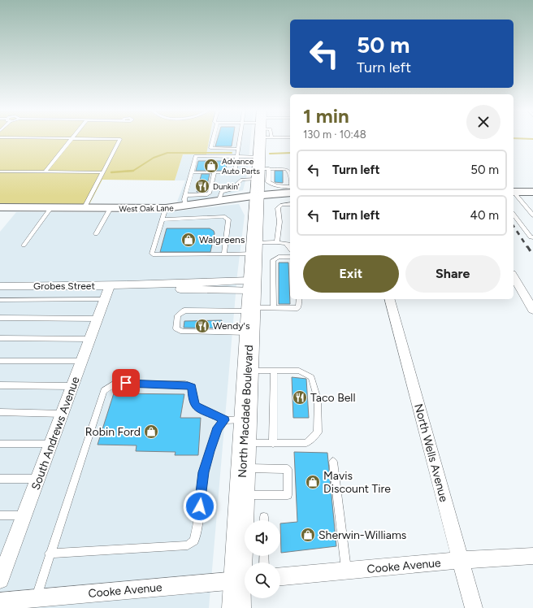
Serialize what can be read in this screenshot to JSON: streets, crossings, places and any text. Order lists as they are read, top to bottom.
{
  "streets": {
    "main road": ["West Oak Lane", "North Macdade Boulevard"],
    "street": [
      "Grobes Street",
      "South Andrews Avenue",
      "North Wells Avenue",
      "Cooke Avenue"
    ]
  },
  "crossings": [
    ["West Oak Lane", "North Macdade Boulevard"],
    ["Grobes Street", "North Macdade Boulevard"],
    ["Grobes Street", "South Andrews Avenue"],
    ["North Macdade Boulevard", "Cooke Avenue"],
    ["North Wells Avenue", "Cooke Avenue"]
  ],
  "places": {
    "shop": [
      "Advance Auto Parts",
      "Walgreens",
      "Robin Ford",
      "Mavis Discount Tire",
      "Sherwin-Williams"
    ],
    "restaurant": ["Dunkin'", "Wendy's", "Taco Bell"]
  },
  "page": {
    "turn": ["50 m", "Turn left"],
    "heading": ["1 min", "130 m · 10:48"],
    "list": [
      {
        "name": "Turn left",
        "value": "50 m"
      },
      {
        "name": "Turn left",
        "value": "40 m"
      }
    ],
    "buttons": ["Exit", "Share"]
  }
}
